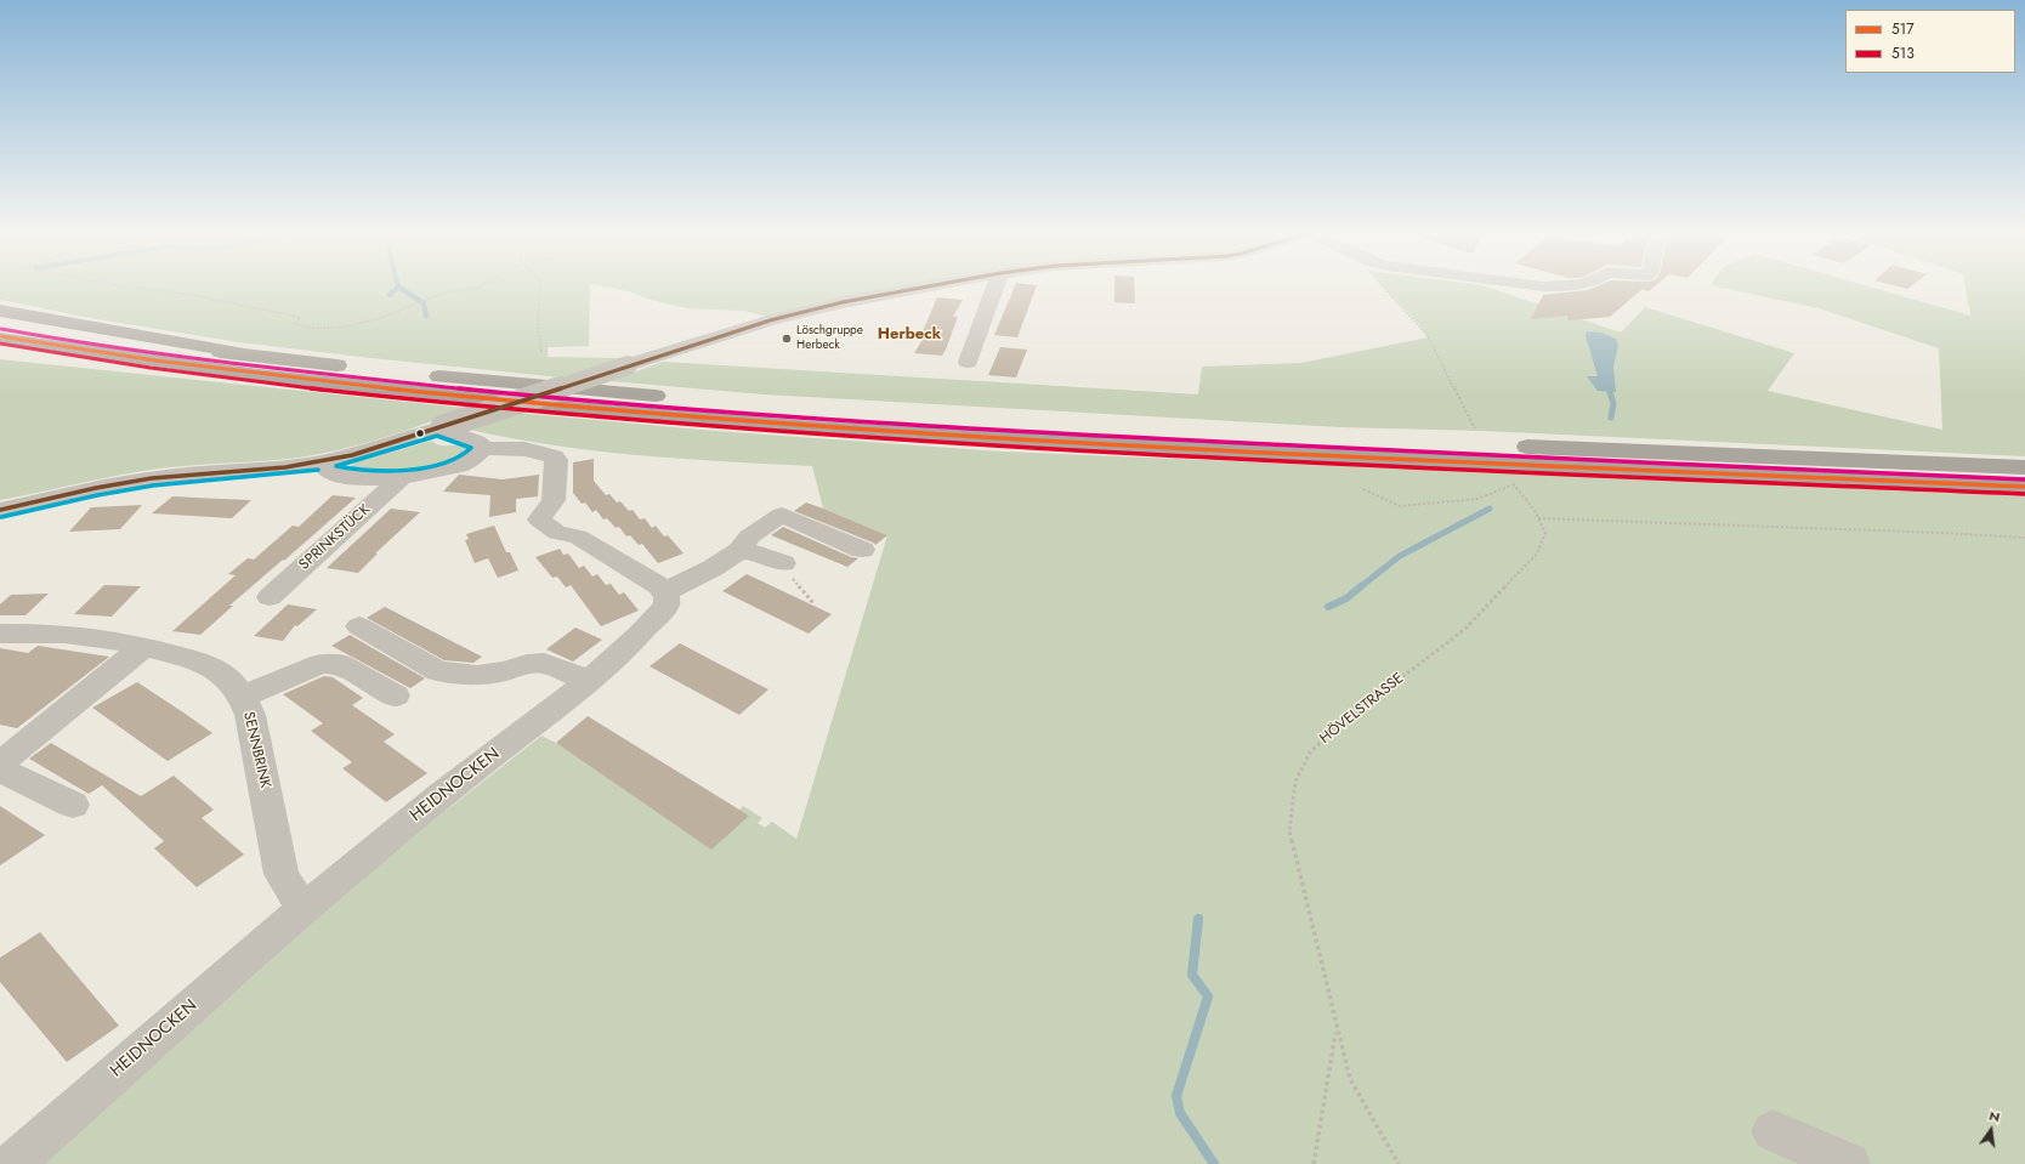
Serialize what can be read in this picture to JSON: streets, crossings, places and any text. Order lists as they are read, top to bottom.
{
  "streets": {
    "street": ["SPRINKSTÜCK", "SENNBRINK", "HEIDNOCKEN"],
    "path": ["HÖVELSTRASSE"]
  },
  "crossings": [
    ["SENNBRINK", "HEIDNOCKEN"]
  ],
  "districts": ["Herbeck"],
  "places": ["Löschgruppe Herbeck"],
  "lines": ["transit line 517", "transit line 513"],
  "legend": ["517", "513"],
  "north": "top"
}
